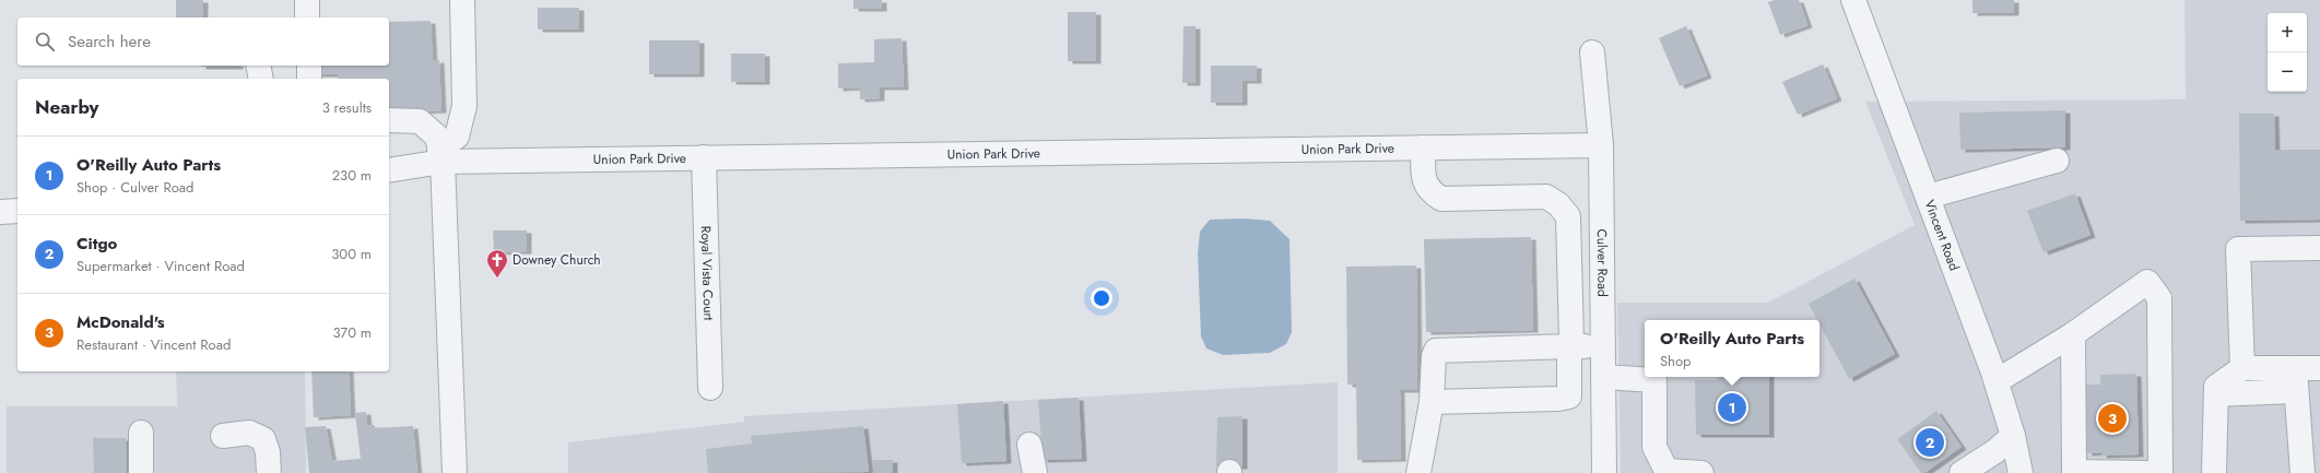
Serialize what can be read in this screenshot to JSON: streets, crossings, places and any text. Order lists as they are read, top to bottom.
{
  "streets": {
    "street": [
      "Union Park Drive",
      "Vincent Road",
      "Culver Road",
      "Royal Vista Court"
    ]
  },
  "crossings": [
    ["Union Park Drive", "Culver Road"],
    ["Union Park Drive", "Royal Vista Court"]
  ],
  "places": {
    "church": ["Downey Church"]
  },
  "page": {
    "map_buttons": ["+", "−"],
    "search": "Search here",
    "heading": ["Nearby", "3 results"],
    "list": [
      {
        "mark": "1",
        "name": "O'Reilly Auto Parts",
        "note": "Shop · Culver Road",
        "value": "230 m"
      },
      {
        "mark": "2",
        "name": "Citgo",
        "note": "Supermarket · Vincent Road",
        "value": "300 m"
      },
      {
        "mark": "3",
        "name": "McDonald's",
        "note": "Restaurant · Vincent Road",
        "value": "370 m"
      }
    ],
    "popup": ["O'Reilly Auto Parts", "Shop"],
    "pins": ["1", "3", "2"]
  }
}
